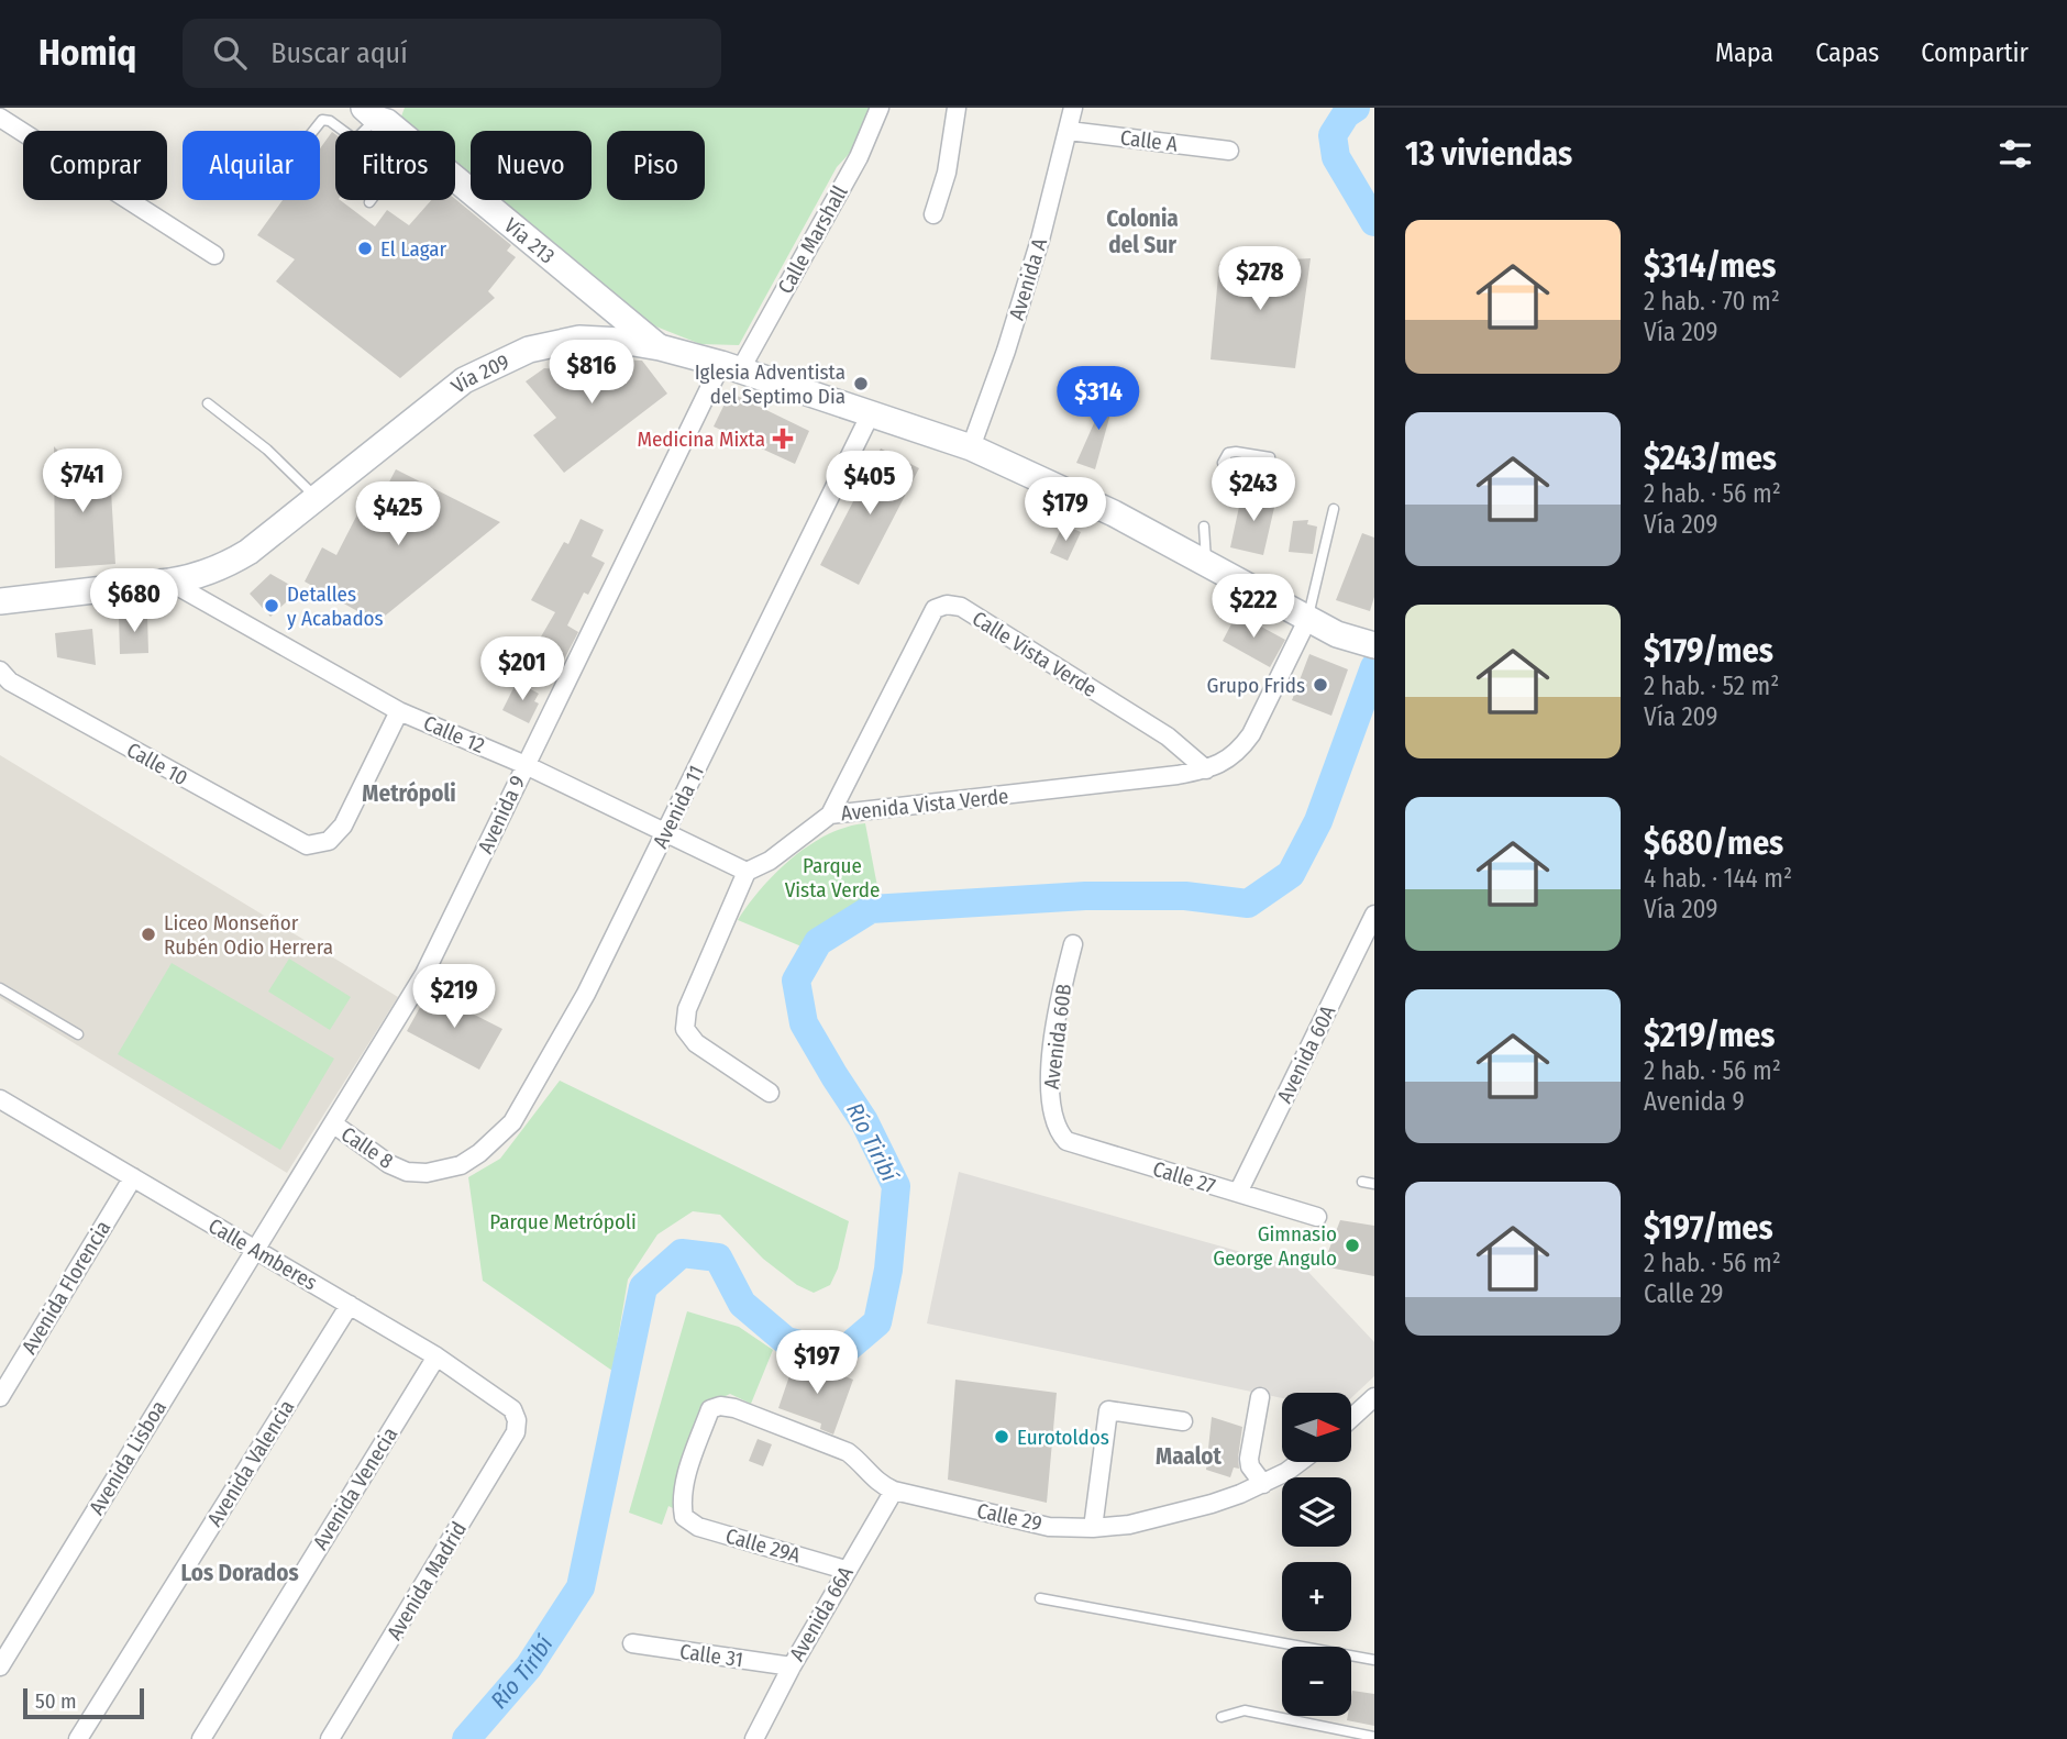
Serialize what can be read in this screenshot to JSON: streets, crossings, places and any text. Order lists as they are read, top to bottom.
{
  "streets": {
    "main road": ["Vía 213", "Vía 209"],
    "street": [
      "Calle A",
      "Calle Marshall",
      "Avenida A",
      "Calle Vista Verde",
      "Calle 12",
      "Calle 10",
      "Avenida Vista Verde",
      "Avenida 11",
      "Avenida 9",
      "Avenida 60B",
      "Avenida 60A",
      "Calle 8",
      "Calle 27",
      "Calle Amberes",
      "Avenida Florencia",
      "Avenida Lisboa",
      "Avenida Valencia",
      "Avenida Venecia",
      "Calle 29",
      "Calle 29A",
      "Avenida Madrid",
      "Avenida 66A",
      "Calle 31"
    ]
  },
  "crossings": [
    ["Calle A", "Avenida A"],
    ["Vía 213", "Vía 209"],
    ["Calle Marshall", "Vía 209"],
    ["Calle Marshall", "Avenida 9"],
    ["Avenida A", "Vía 209"],
    ["Vía 209", "Calle 12"],
    ["Vía 209", "Avenida Vista Verde"],
    ["Vía 209", "Avenida 11"],
    ["Vía 209", "Avenida 9"],
    ["Calle Vista Verde", "Avenida Vista Verde"],
    ["Calle 12", "Calle 10"],
    ["Calle 12", "Avenida Vista Verde"],
    ["Calle 12", "Avenida 11"],
    ["Calle 12", "Avenida 9"],
    ["Avenida 11", "Calle 8"],
    ["Avenida 9", "Calle 8"],
    ["Avenida 9", "Calle Amberes"],
    ["Avenida 9", "Avenida Lisboa"],
    ["Avenida 60B", "Calle 27"],
    ["Avenida 60A", "Calle 27"],
    ["Calle Amberes", "Avenida Florencia"],
    ["Calle Amberes", "Avenida Lisboa"],
    ["Calle Amberes", "Avenida Valencia"],
    ["Calle Amberes", "Avenida Venecia"],
    ["Calle Amberes", "Avenida Madrid"],
    ["Calle 29", "Calle 29A"],
    ["Calle 29", "Avenida 66A"],
    ["Calle 29A", "Avenida 66A"],
    ["Avenida 66A", "Calle 31"]
  ],
  "districts": [
    "Colonia del Sur",
    "Metrópoli",
    "Maalot",
    "Los Dorados"
  ],
  "water": ["Río Tiribí"],
  "parks": ["Parque Vista Verde", "Parque Metrópoli"],
  "places": {
    "other": [
      "El Lagar",
      "Iglesia Adventista del Septimo Dia",
      "Detalles y Acabados",
      "Grupo Frids",
      "Liceo Monseñor Rubén Odio Herrera",
      "Gimnasio George Angulo",
      "Eurotoldos"
    ],
    "health": ["Medicina Mixta"]
  },
  "scale_bar": "50 m",
  "north": "right",
  "page": {
    "header": "Homiq",
    "search": "Buscar aquí",
    "nav": ["Mapa", "Capas", "Compartir"],
    "heading": "13 viviendas",
    "chip": [
      "Comprar",
      "Alquilar",
      "Filtros",
      "Nuevo",
      "Piso"
    ],
    "list": [
      {
        "name": "$314/mes",
        "note": "2 hab. · 70 m² · Vía 209"
      },
      {
        "name": "$243/mes",
        "note": "2 hab. · 56 m² · Vía 209"
      },
      {
        "name": "$179/mes",
        "note": "2 hab. · 52 m² · Vía 209"
      },
      {
        "name": "$680/mes",
        "note": "4 hab. · 144 m² · Vía 209"
      },
      {
        "name": "$219/mes",
        "note": "2 hab. · 56 m² · Avenida 9"
      },
      {
        "name": "$197/mes",
        "note": "2 hab. · 56 m² · Calle 29"
      }
    ],
    "price": [
      "$278",
      "$816",
      "$314",
      "$741",
      "$405",
      "$243",
      "$179",
      "$425",
      "$680",
      "$222",
      "$201",
      "$219",
      "$197"
    ],
    "map_buttons": ["+", "−"],
    "scale": "50 m"
  }
}
